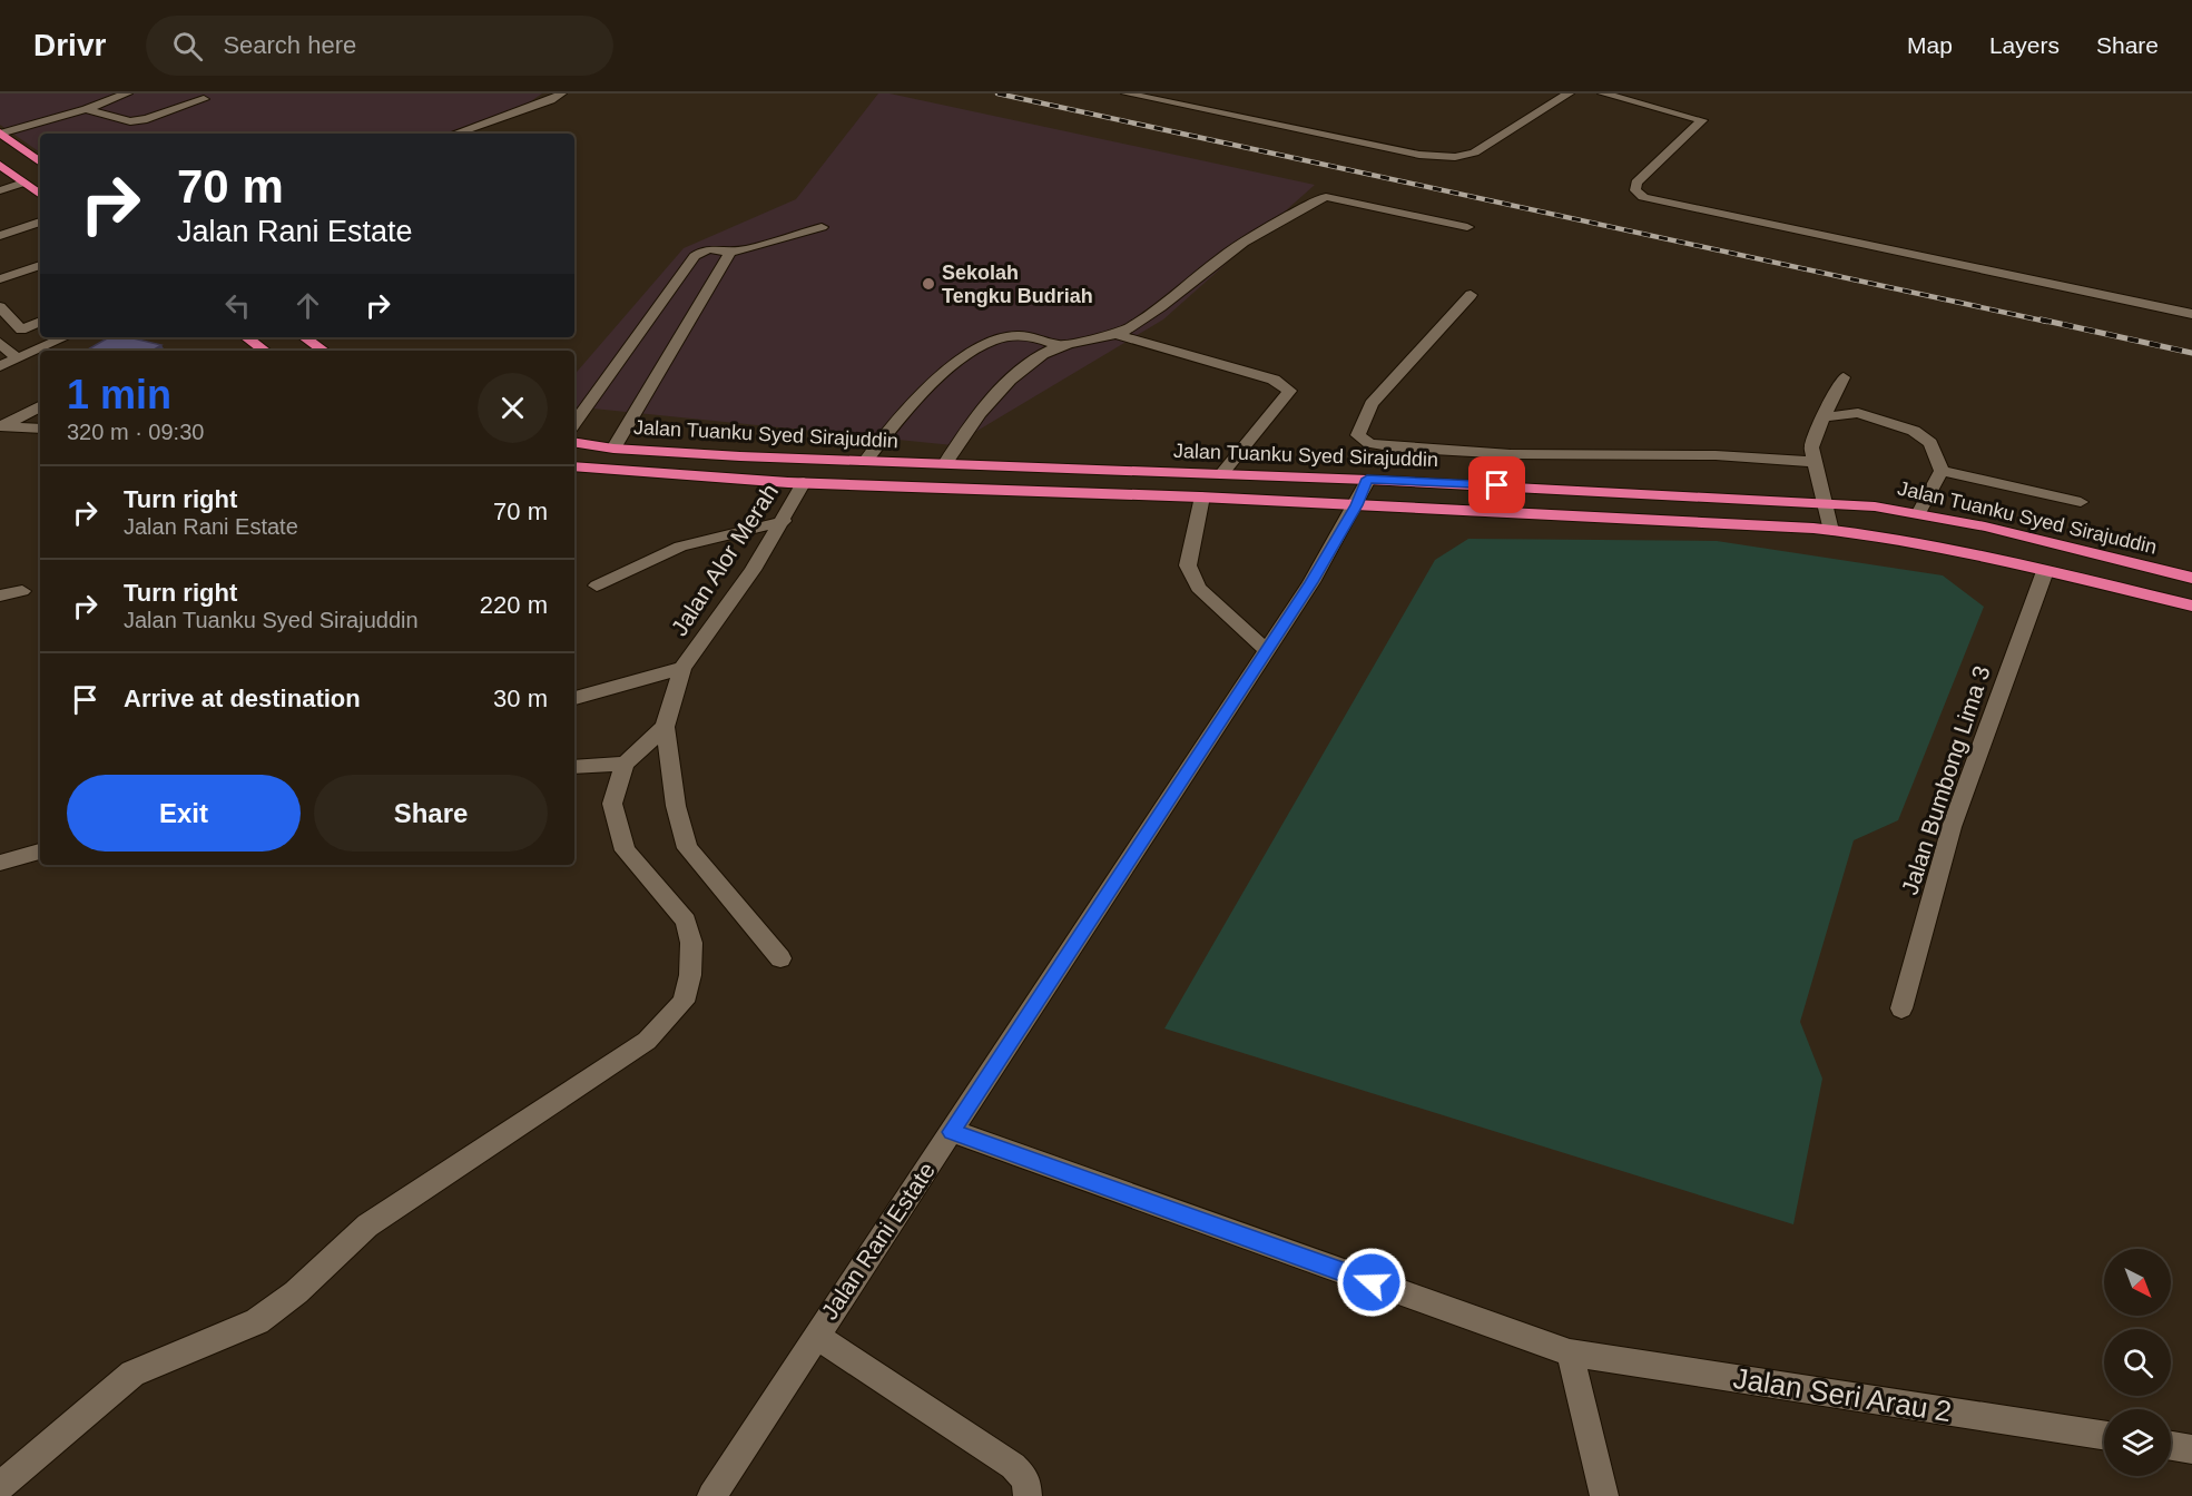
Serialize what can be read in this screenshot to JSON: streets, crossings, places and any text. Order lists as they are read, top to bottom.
{
  "streets": {
    "highway": ["Jalan Tuanku Syed Sirajuddin"],
    "street": [
      "Jalan Alor Merah",
      "Jalan Bumbong Lima 3",
      "Jalan Rani Estate",
      "Jalan Seri Arau 2"
    ]
  },
  "crossings": [
    ["Jalan Tuanku Syed Sirajuddin", "Jalan Alor Merah"],
    ["Jalan Tuanku Syed Sirajuddin", "Jalan Bumbong Lima 3"],
    ["Jalan Tuanku Syed Sirajuddin", "Jalan Rani Estate"],
    ["Jalan Rani Estate", "Jalan Seri Arau 2"]
  ],
  "places": ["Sekolah Tengku Budriah"],
  "north": "bottom right",
  "page": {
    "header": "Drivr",
    "search": "Search here",
    "nav": ["Map", "Layers", "Share"],
    "turn": ["70 m", "Jalan Rani Estate"],
    "heading": ["1 min", "320 m · 09:30"],
    "list": [
      {
        "name": "Turn right",
        "note": "Jalan Rani Estate",
        "value": "70 m"
      },
      {
        "name": "Turn right",
        "note": "Jalan Tuanku Syed Sirajuddin",
        "value": "220 m"
      },
      {
        "name": "Arrive at destination",
        "value": "30 m"
      }
    ],
    "buttons": ["Exit", "Share"]
  }
}
